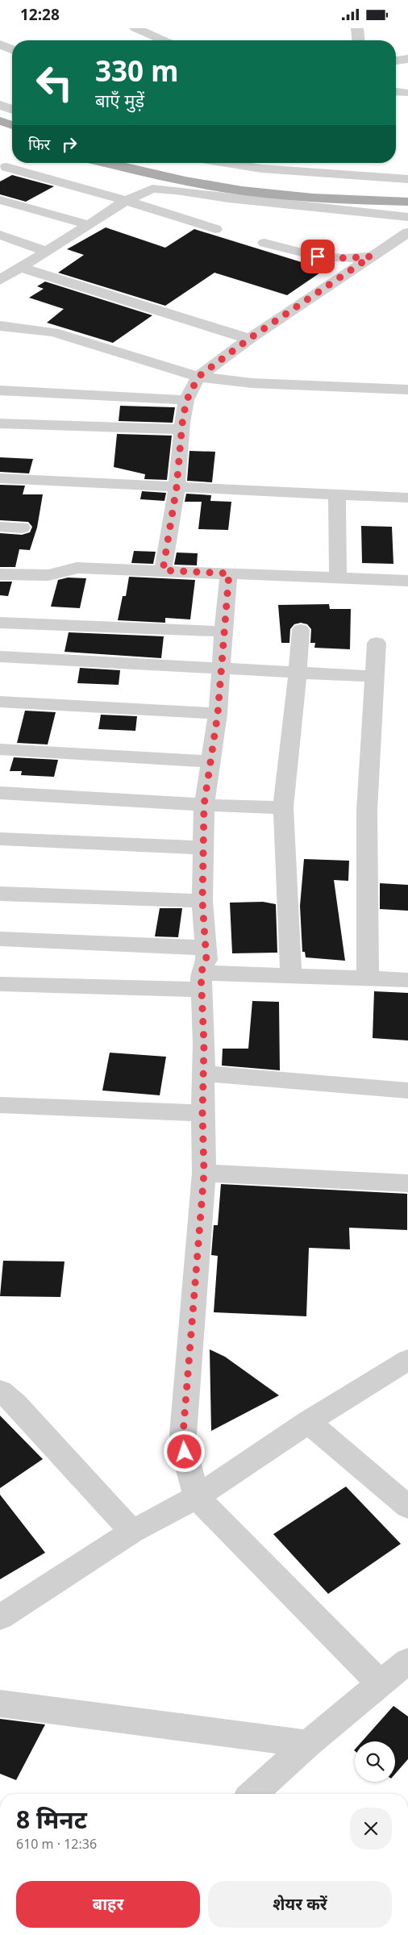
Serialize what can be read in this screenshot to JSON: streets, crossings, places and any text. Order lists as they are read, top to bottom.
{
  "page": {
    "status": "12:28",
    "turn": ["330 m", "बाएँ मुड़ें"],
    "then": "फिर",
    "heading": ["8 मिनट", "610 m · 12:36"],
    "buttons": ["बाहर", "शेयर करें"]
  }
}
